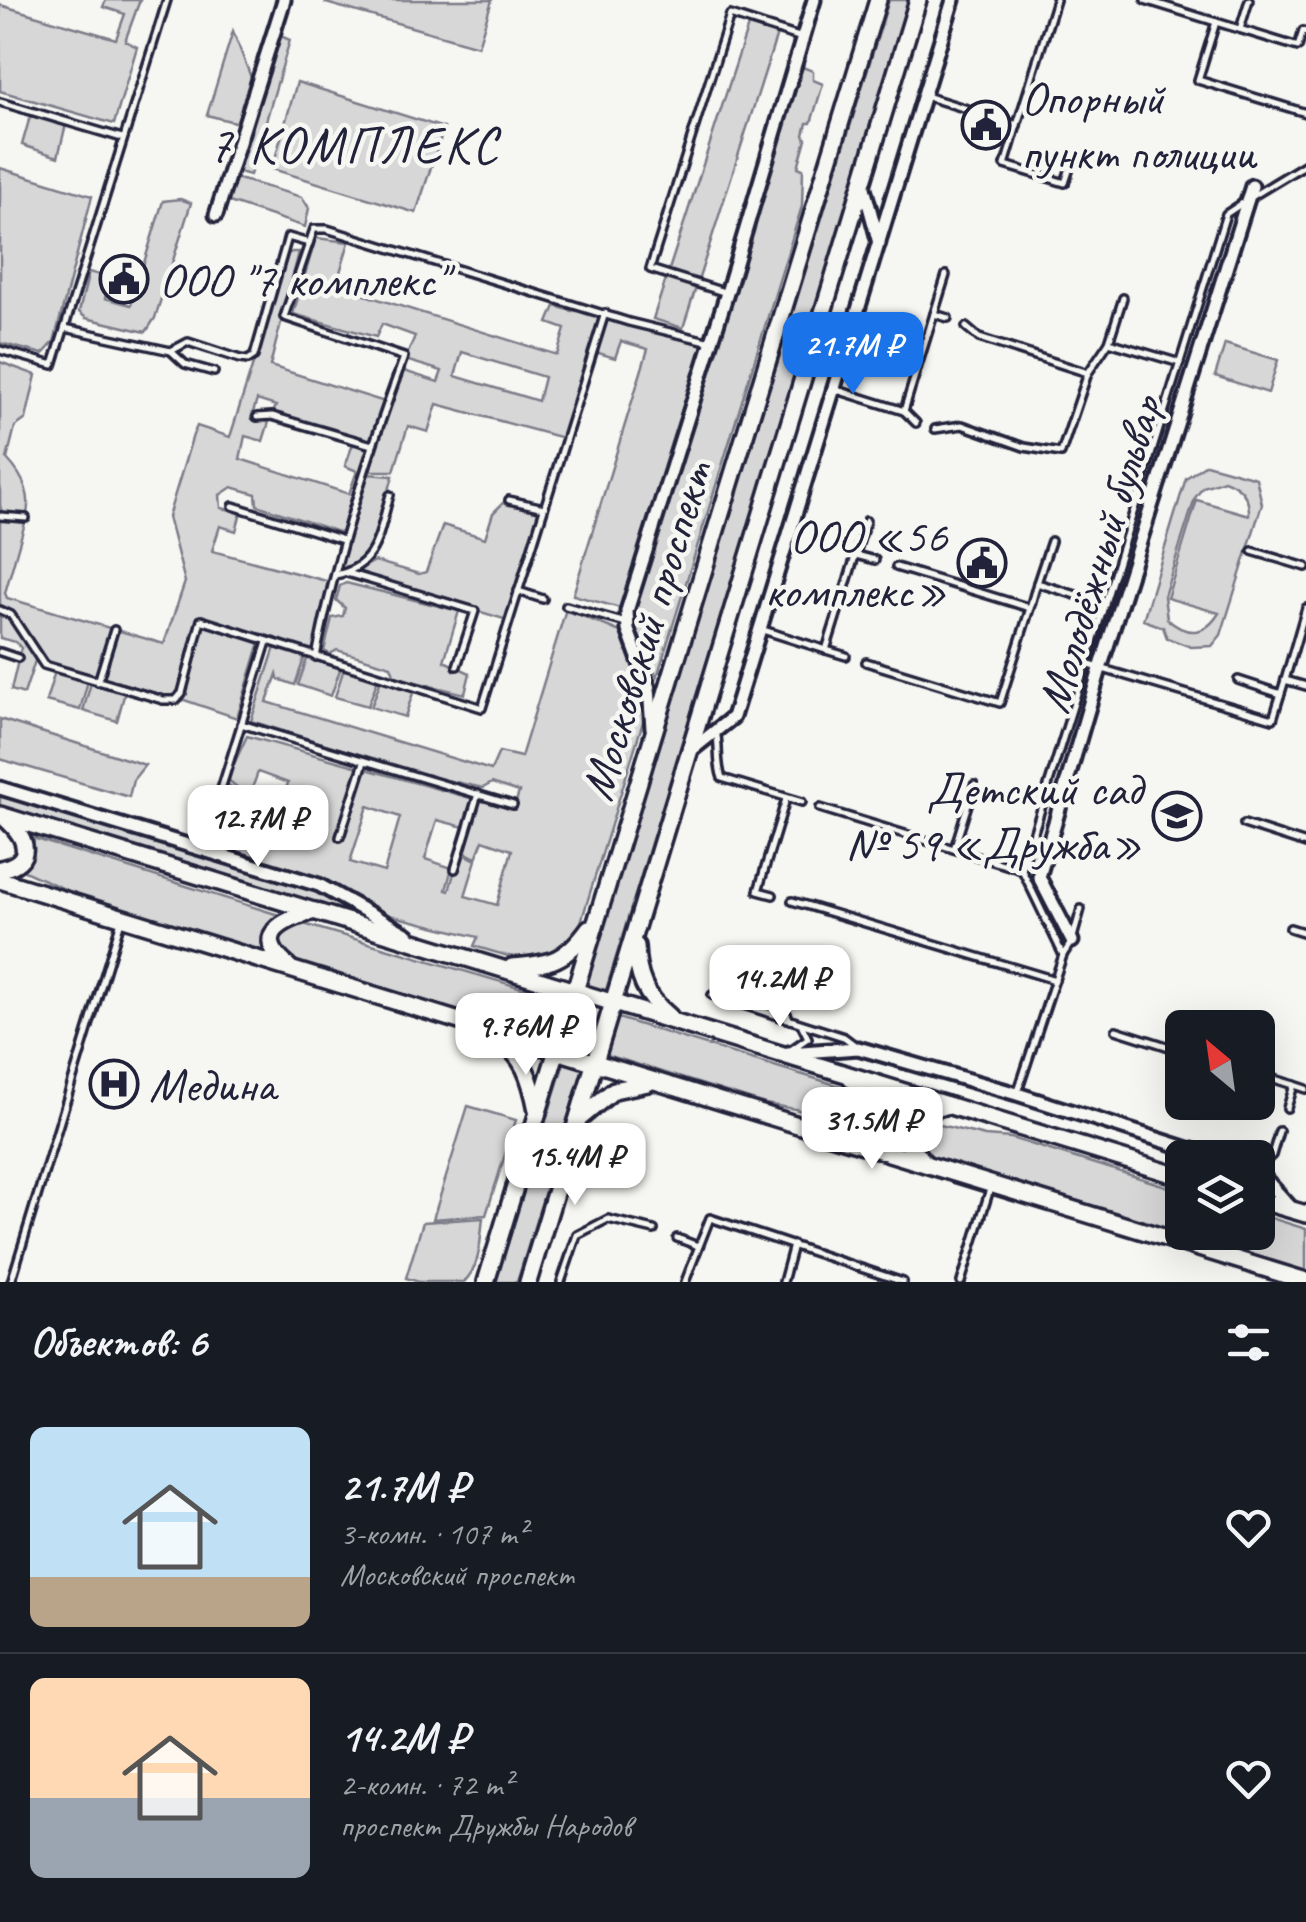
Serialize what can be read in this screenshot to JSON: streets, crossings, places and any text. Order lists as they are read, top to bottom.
{
  "streets": {
    "main road": ["Московский проспект"],
    "street": ["Молодёжный бульвар"]
  },
  "districts": ["7 КОМПЛЕКС"],
  "places": {
    "public building": ["Опорный пункт полиции", "ООО \"7 комплекс\"", "ООО «56 комплекс»"],
    "school or university": ["Детский сад № 59 «Дружба»"],
    "hospital": ["Медина"]
  },
  "north": "top left",
  "page": {
    "price": [
      "21.7M ₽",
      "12.7M ₽",
      "14.2M ₽",
      "9.76M ₽",
      "31.5M ₽",
      "15.4M ₽"
    ],
    "heading": "Объектов: 6",
    "list": [
      {
        "name": "21.7M ₽",
        "note": "3-комн. · 107 m² · Московский проспект"
      },
      {
        "name": "14.2M ₽",
        "note": "2-комн. · 72 m² · проспект Дружбы Народов"
      }
    ]
  }
}
